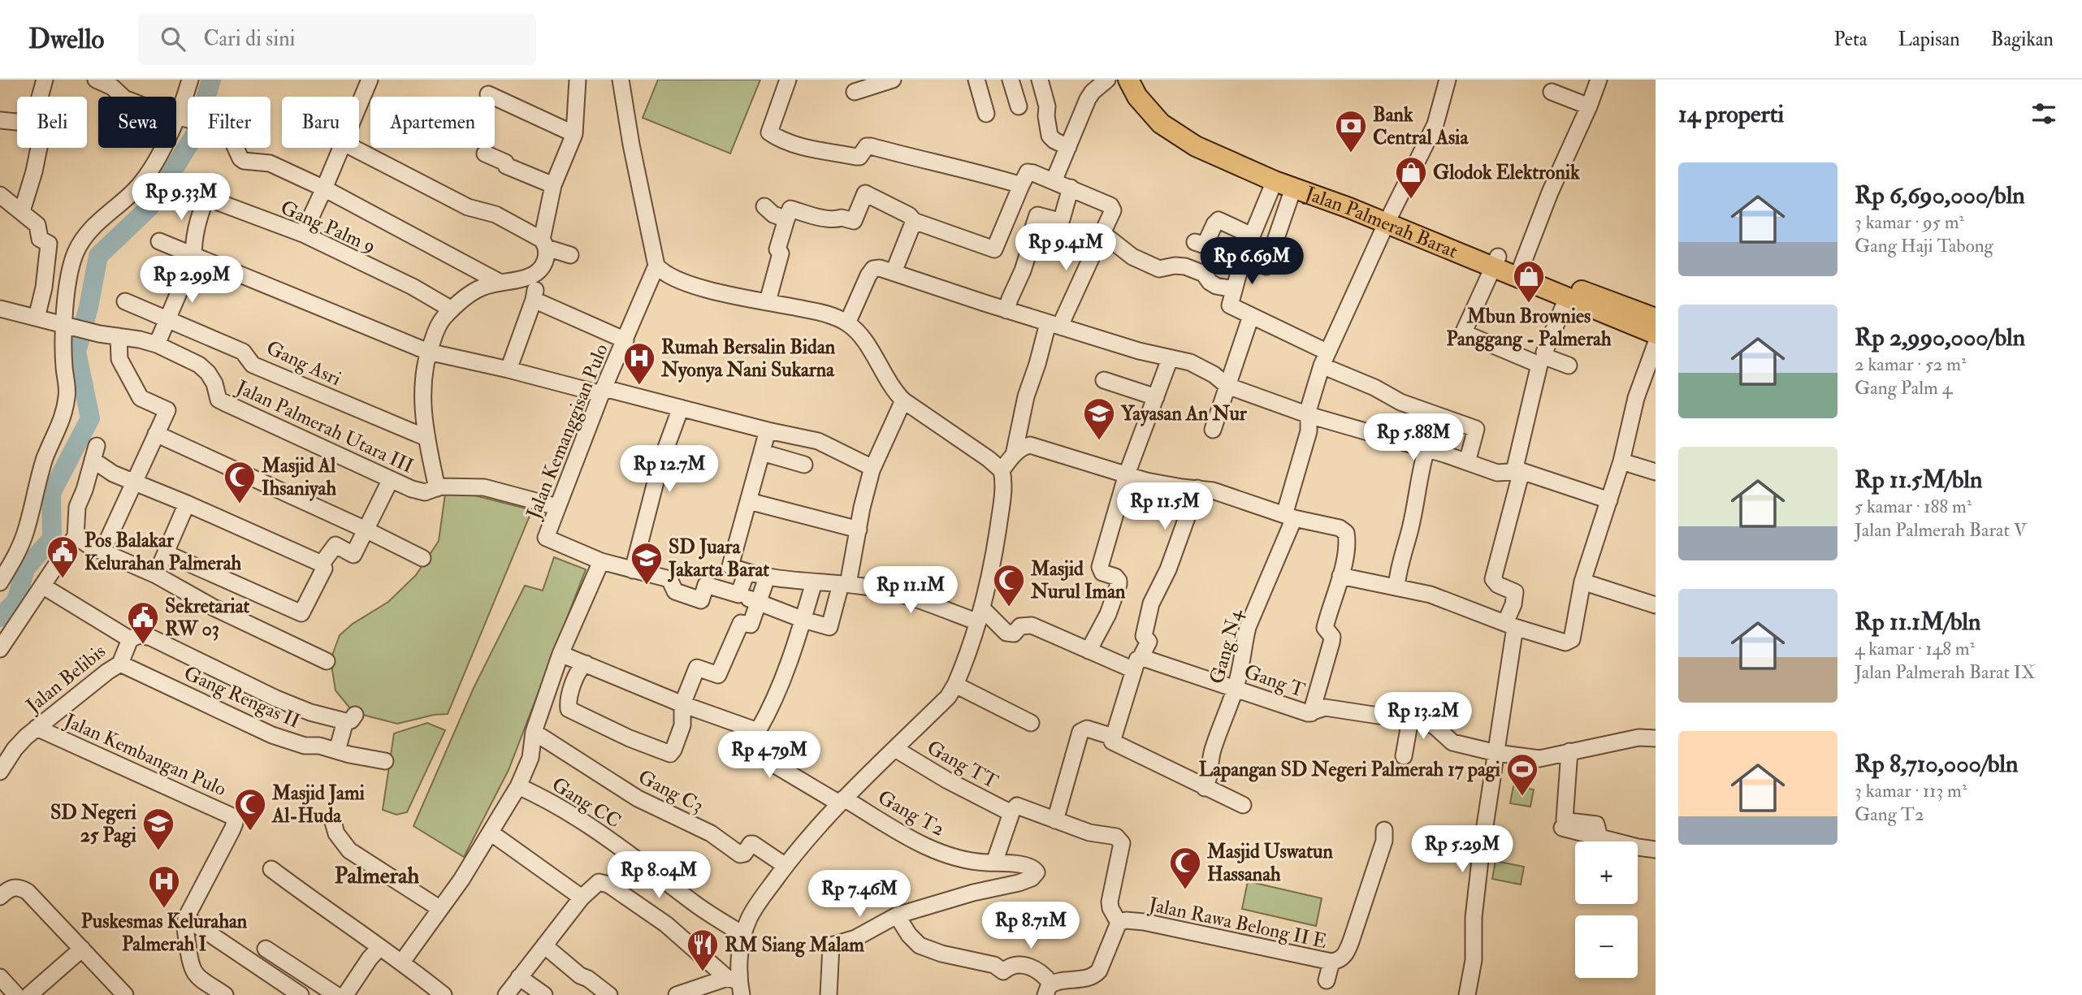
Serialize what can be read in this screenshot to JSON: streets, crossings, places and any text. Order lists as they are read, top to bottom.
{
  "streets": {
    "main road": ["Jalan Palmerah Barat"],
    "street": [
      "Gang Palm 9",
      "Gang Asri",
      "Jalan Palmerah Utara III",
      "Jalan Kemanggisan Pulo",
      "Gang N4",
      "Jalan Belibis",
      "Gang T",
      "Gang Rengas II",
      "Jalan Kembangan Pulo",
      "Gang TT",
      "Gang C3",
      "Gang CC",
      "Gang T2",
      "Jalan Rawa Belong II E"
    ]
  },
  "crossings": [
    ["Jalan Palmerah Barat", "Gang N4"],
    ["Jalan Palmerah Utara III", "Jalan Kemanggisan Pulo"],
    ["Gang N4", "Gang T"],
    ["Jalan Belibis", "Gang Rengas II"],
    ["Jalan Belibis", "Jalan Kembangan Pulo"]
  ],
  "districts": ["Palmerah"],
  "places": {
    "bank": ["Bank Central Asia"],
    "shop": ["Glodok Elektronik", "Mbun Brownies Panggang - Palmerah"],
    "hospital": ["Rumah Bersalin Bidan Nyonya Nani Sukarna", "Puskesmas Kelurahan Palmerah I"],
    "school or university": ["Yayasan An Nur", "SD Juara Jakarta Barat", "SD Negeri 25 Pagi"],
    "mosque": [
      "Masjid Al Ihsaniyah",
      "Masjid Nurul Iman",
      "Masjid Jami Al-Huda",
      "Masjid Uswatun Hassanah"
    ],
    "public building": ["Pos Balakar Kelurahan Palmerah", "Sekretariat RW 03"],
    "sports": ["Lapangan SD Negeri Palmerah 17 pagi"],
    "restaurant": ["RM Siang Malam"]
  },
  "page": {
    "header": "Dwello",
    "search": "Cari di sini",
    "nav": ["Peta", "Lapisan", "Bagikan"],
    "heading": "14 properti",
    "chip": [
      "Beli",
      "Sewa",
      "Filter",
      "Baru",
      "Apartemen"
    ],
    "list": [
      {
        "name": "Rp 6,690,000/bln",
        "note": "3 kamar · 95 m² · Gang Haji Tabong"
      },
      {
        "name": "Rp 2,990,000/bln",
        "note": "2 kamar · 52 m² · Gang Palm 4"
      },
      {
        "name": "Rp 11.5M/bln",
        "note": "5 kamar · 188 m² · Jalan Palmerah Barat V"
      },
      {
        "name": "Rp 11.1M/bln",
        "note": "4 kamar · 148 m² · Jalan Palmerah Barat IX"
      },
      {
        "name": "Rp 8,710,000/bln",
        "note": "3 kamar · 113 m² · Gang T2"
      }
    ],
    "price": [
      "Rp 9.33M",
      "Rp 9.41M",
      "Rp 6.69M",
      "Rp 2.99M",
      "Rp 5.88M",
      "Rp 12.7M",
      "Rp 11.5M",
      "Rp 11.1M",
      "Rp 13.2M",
      "Rp 4.79M",
      "Rp 5.29M",
      "Rp 8.04M",
      "Rp 7.46M",
      "Rp 8.71M"
    ],
    "map_buttons": ["+", "−"]
  }
}
